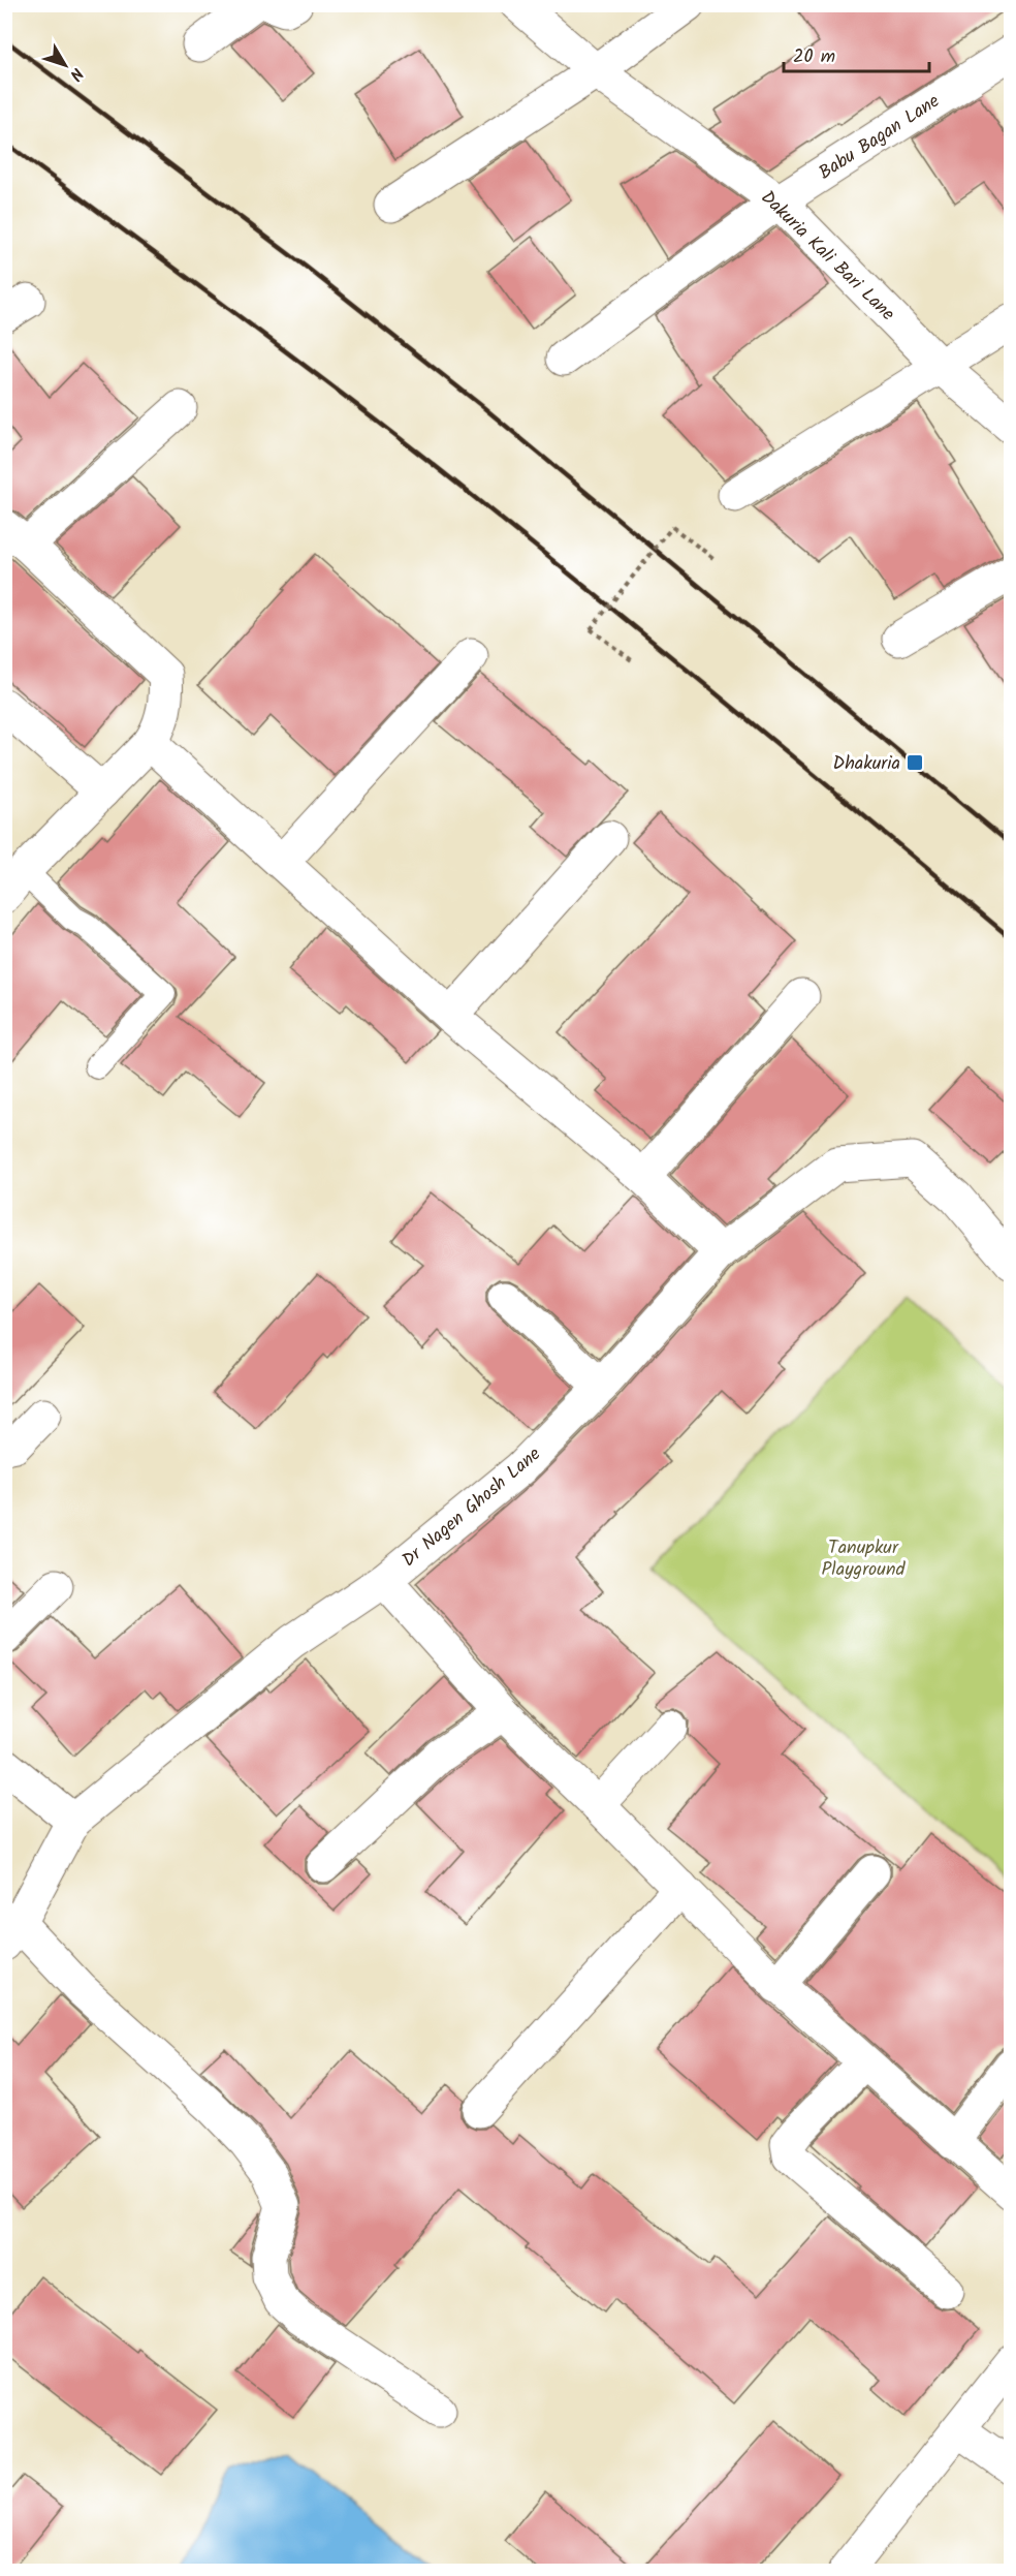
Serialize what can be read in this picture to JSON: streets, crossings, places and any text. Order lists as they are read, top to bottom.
{
  "streets": {
    "street": ["Babu Bagan Lane", "Dakuria Kali Bari Lane", "Dr Nagen Ghosh Lane"]
  },
  "crossings": [
    ["Babu Bagan Lane", "Dakuria Kali Bari Lane"]
  ],
  "parks": ["Tanupkur Playground"],
  "places": {
    "transit": ["Dhakuria"]
  },
  "scale_bar": "20 m",
  "north": "bottom right"
}
